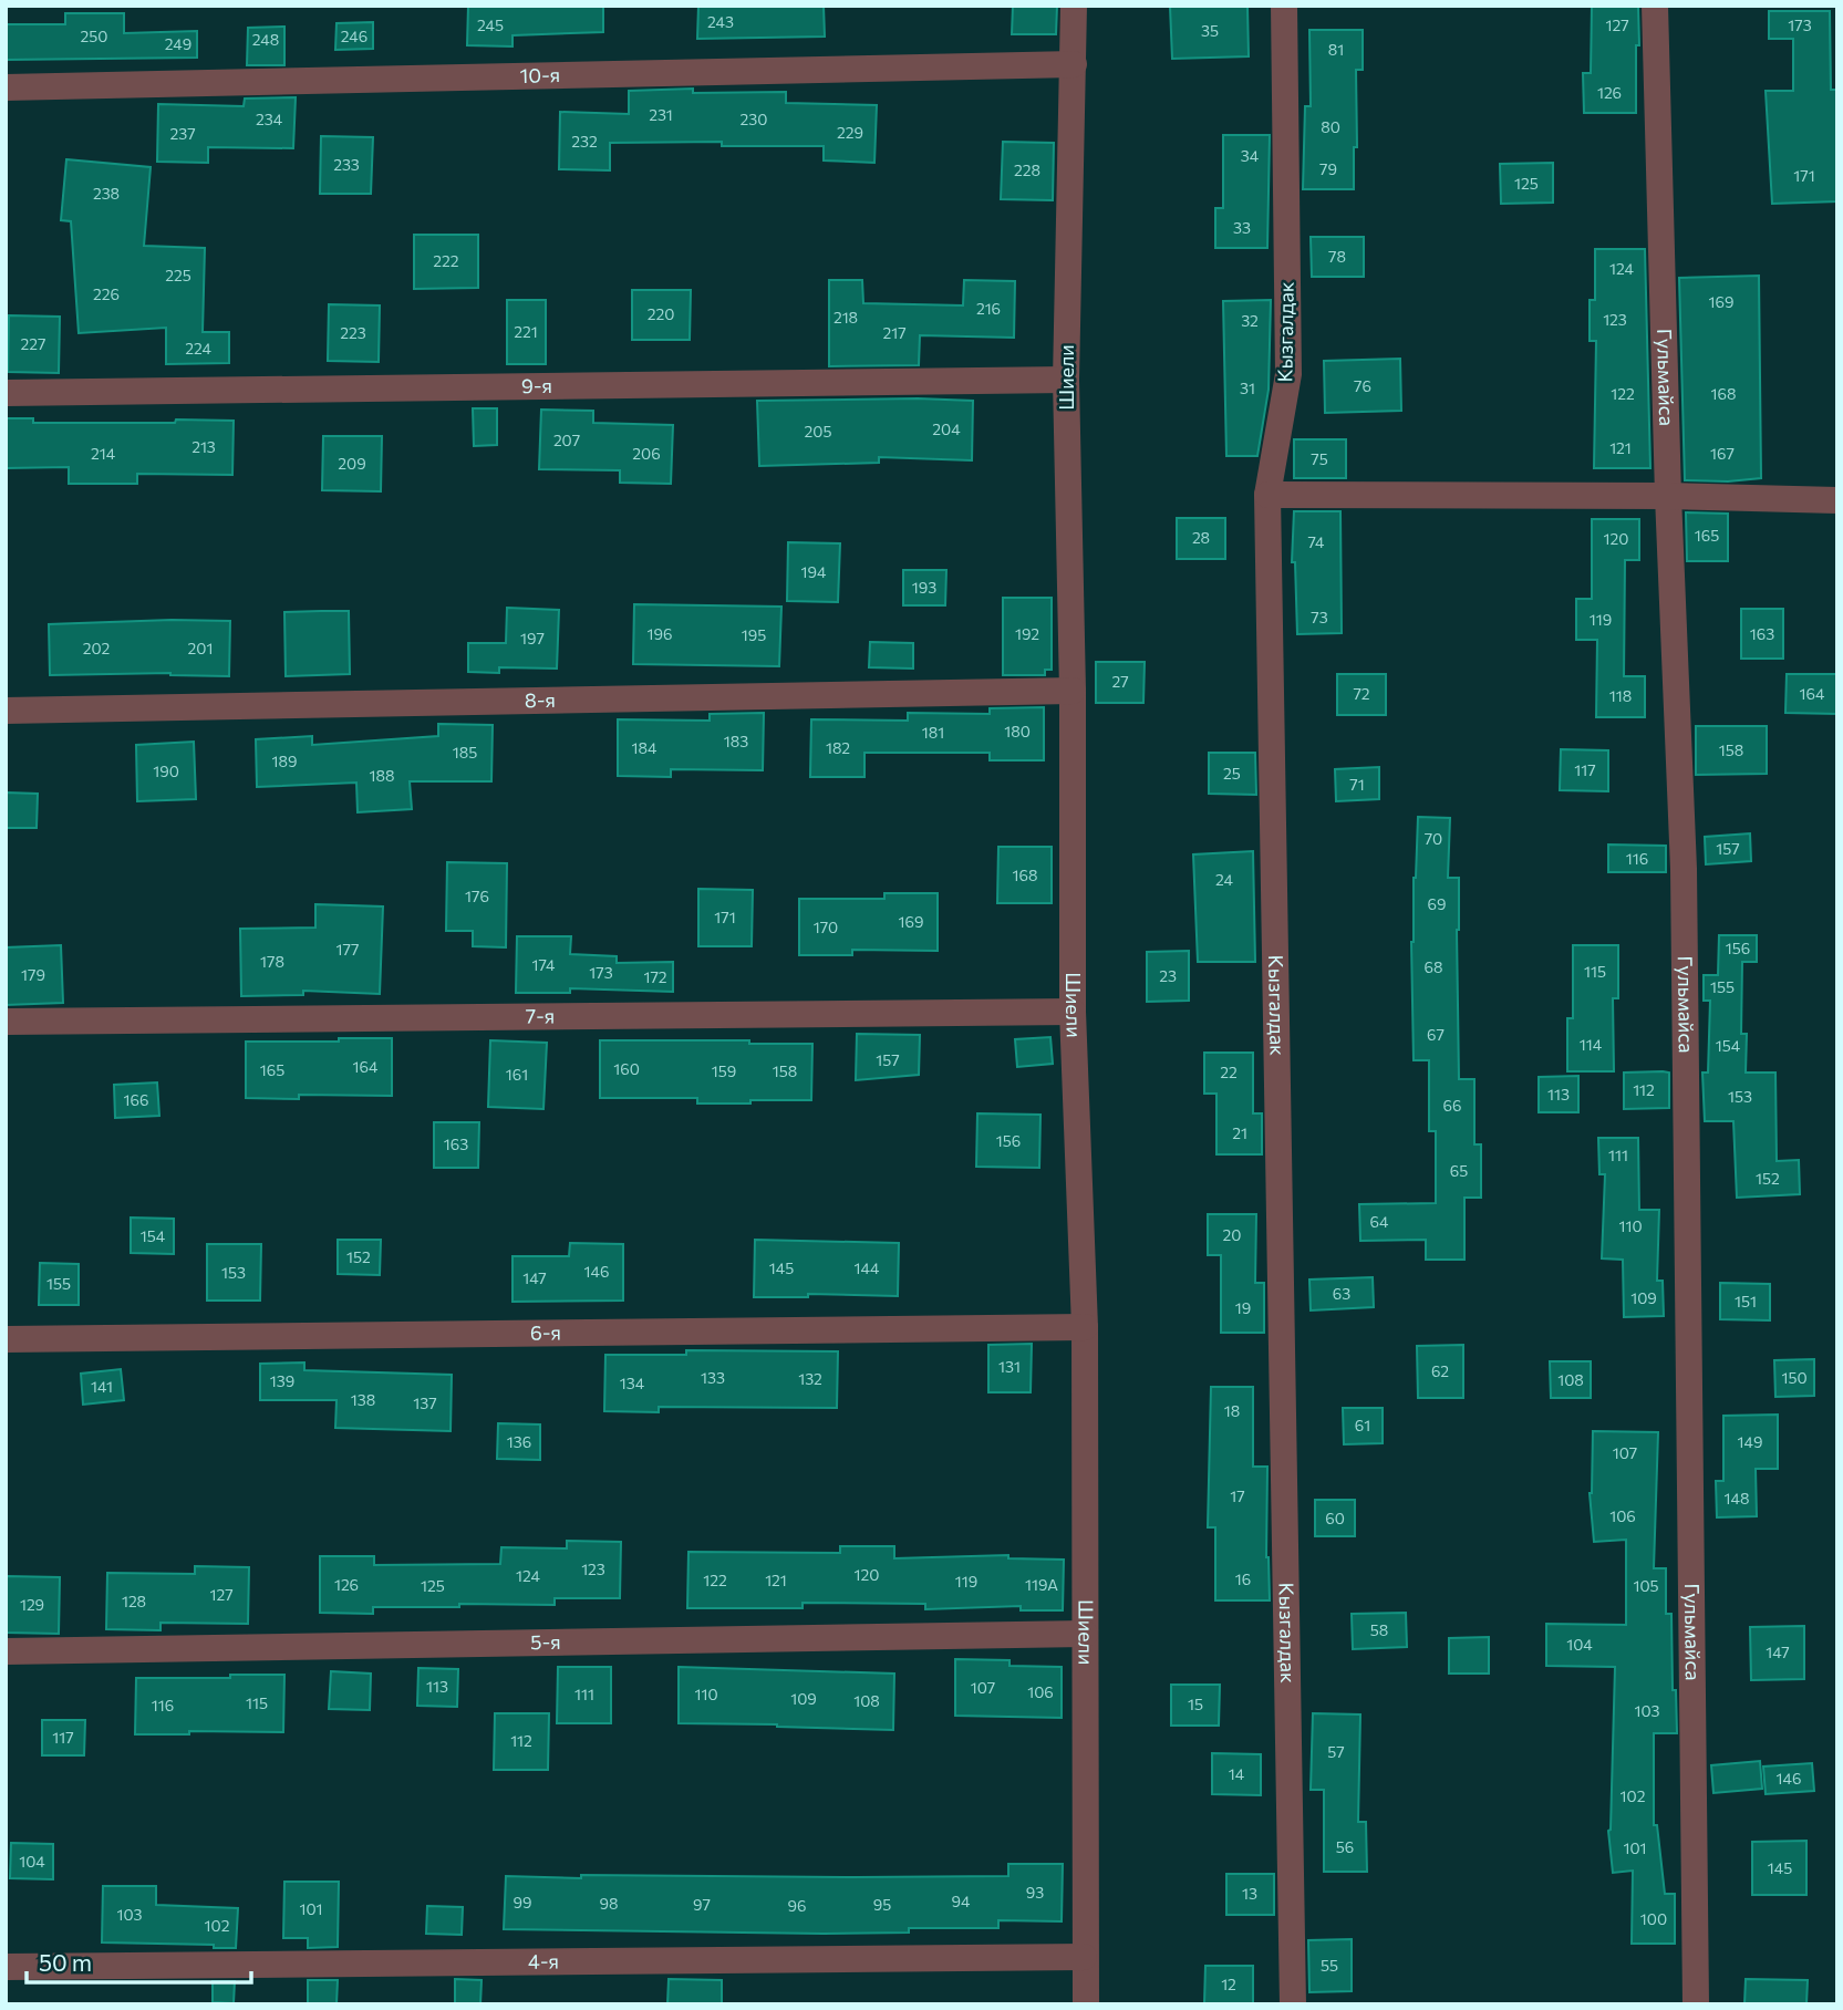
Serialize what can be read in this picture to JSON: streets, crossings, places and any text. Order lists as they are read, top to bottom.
{
  "streets": {
    "street": [
      "10-я",
      "Кызгалдак",
      "Шиели",
      "Гульмайса",
      "9-я",
      "8-я",
      "7-я",
      "6-я",
      "5-я",
      "4-я"
    ]
  },
  "crossings": [
    ["10-я", "Шиели"],
    ["Шиели", "9-я"],
    ["Шиели", "8-я"],
    ["Шиели", "7-я"],
    ["Шиели", "6-я"],
    ["Шиели", "5-я"],
    ["Шиели", "4-я"]
  ],
  "house_numbers": [
    "243",
    "245",
    "127",
    "173",
    "35",
    "250",
    "246",
    "248",
    "249",
    "81",
    "126",
    "231",
    "234",
    "230",
    "80",
    "229",
    "237",
    "232",
    "34",
    "233",
    "79",
    "228",
    "171",
    "125",
    "238",
    "33",
    "78",
    "222",
    "124",
    "225",
    "226",
    "169",
    "216",
    "220",
    "218",
    "123",
    "32",
    "221",
    "223",
    "217",
    "227",
    "224",
    "76",
    "31",
    "122",
    "168",
    "204",
    "205",
    "207",
    "213",
    "121",
    "214",
    "206",
    "167",
    "75",
    "209",
    "165",
    "28",
    "120",
    "74",
    "194",
    "193",
    "73",
    "119",
    "196",
    "192",
    "163",
    "195",
    "197",
    "202",
    "201",
    "27",
    "72",
    "164",
    "118",
    "180",
    "181",
    "183",
    "184",
    "182",
    "158",
    "185",
    "189",
    "117",
    "190",
    "25",
    "188",
    "71",
    "70",
    "157",
    "116",
    "168",
    "24",
    "176",
    "69",
    "171",
    "169",
    "170",
    "156",
    "177",
    "178",
    "174",
    "68",
    "115",
    "173",
    "179",
    "23",
    "172",
    "155",
    "67",
    "114",
    "154",
    "157",
    "164",
    "160",
    "165",
    "159",
    "158",
    "22",
    "161",
    "112",
    "113",
    "153",
    "166",
    "66",
    "21",
    "156",
    "163",
    "111",
    "65",
    "152",
    "64",
    "110",
    "20",
    "154",
    "152",
    "145",
    "144",
    "146",
    "153",
    "147",
    "155",
    "63",
    "109",
    "151",
    "19",
    "131",
    "62",
    "133",
    "150",
    "132",
    "108",
    "139",
    "134",
    "141",
    "138",
    "137",
    "18",
    "61",
    "136",
    "149",
    "107",
    "17",
    "148",
    "106",
    "60",
    "123",
    "120",
    "124",
    "16",
    "122",
    "121",
    "119",
    "126",
    "119А",
    "125",
    "105",
    "127",
    "128",
    "129",
    "58",
    "104",
    "147",
    "113",
    "107",
    "106",
    "111",
    "110",
    "109",
    "108",
    "115",
    "15",
    "116",
    "103",
    "117",
    "112",
    "57",
    "14",
    "146",
    "102",
    "56",
    "101",
    "104",
    "145",
    "93",
    "13",
    "94",
    "99",
    "98",
    "97",
    "95",
    "96",
    "101",
    "103",
    "100",
    "102",
    "55",
    "12"
  ],
  "scale_bar": "50 m"
}
